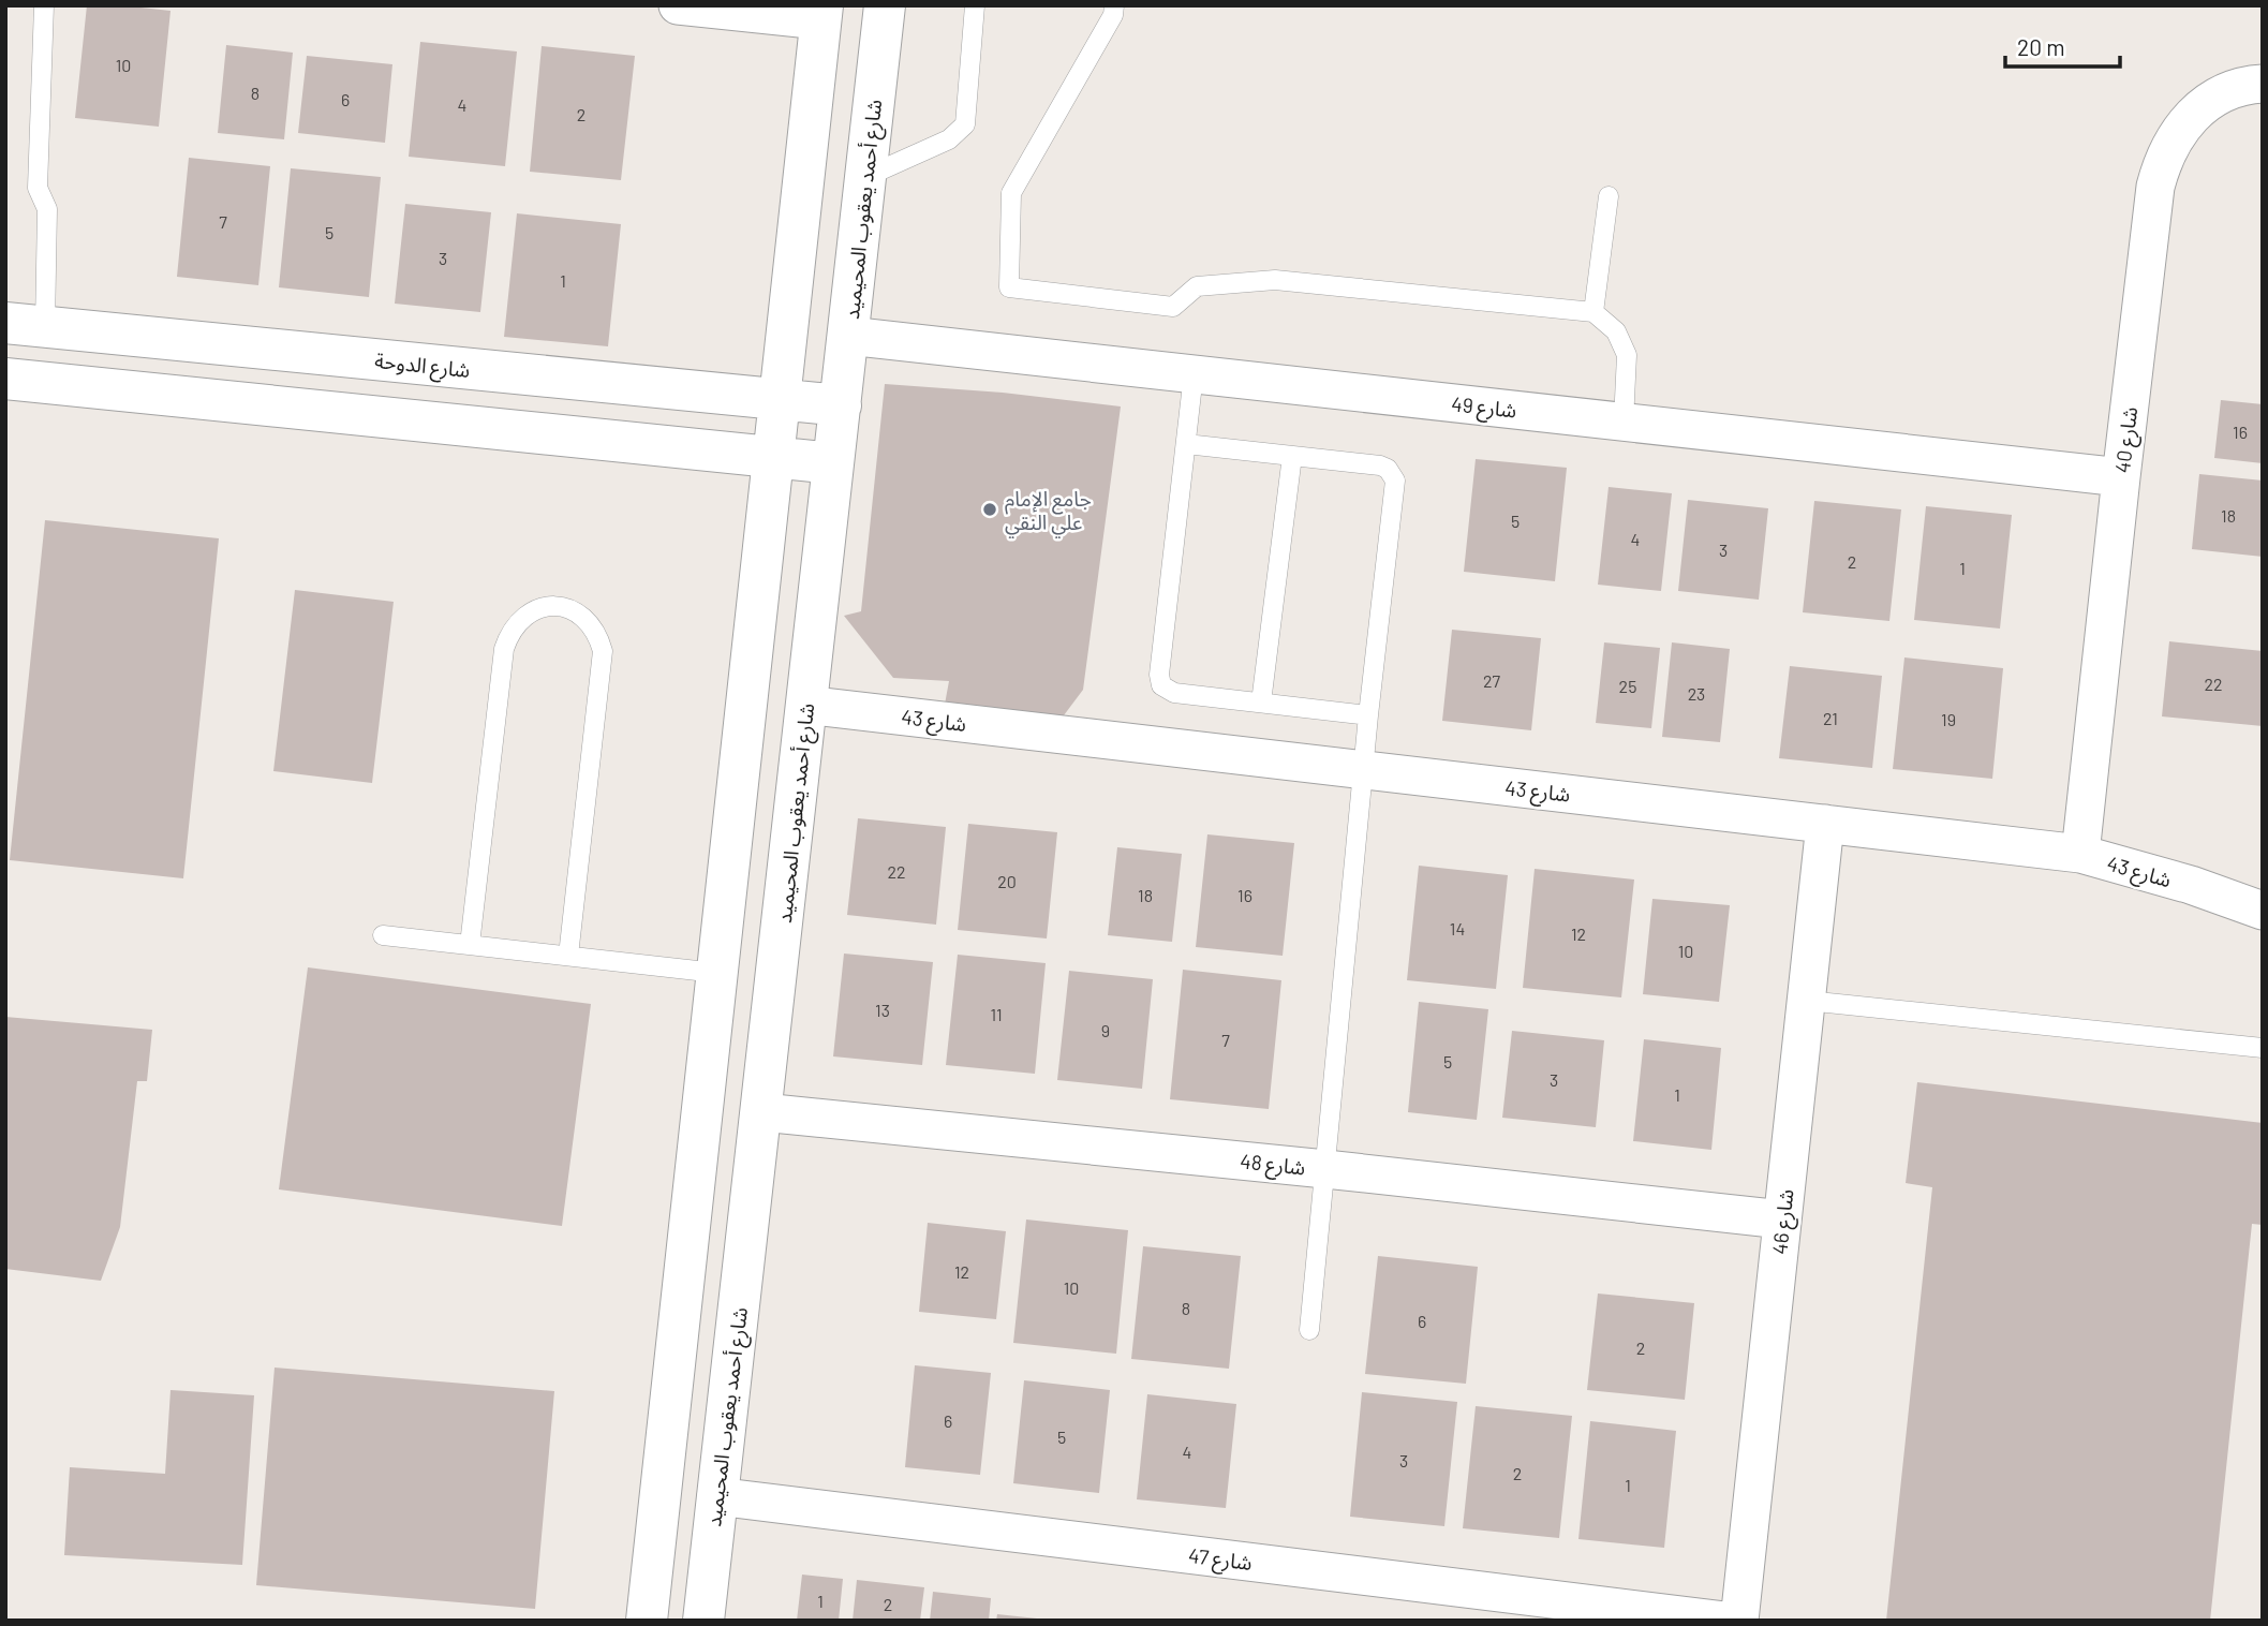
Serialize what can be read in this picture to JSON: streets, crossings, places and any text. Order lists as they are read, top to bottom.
{
  "streets": {
    "street": [
      "شارع أحمد يعقوب المحيميد",
      "شارع الدوحة",
      "شارع 49",
      "شارع 40",
      "شارع 43",
      "شارع 48",
      "شارع 46",
      "شارع 47"
    ]
  },
  "crossings": [
    ["شارع أحمد يعقوب المحيميد", "شارع الدوحة"],
    ["شارع أحمد يعقوب المحيميد", "شارع 49"],
    ["شارع أحمد يعقوب المحيميد", "شارع 43"],
    ["شارع أحمد يعقوب المحيميد", "شارع 48"],
    ["شارع أحمد يعقوب المحيميد", "شارع 47"],
    ["شارع 49", "شارع 40"],
    ["شارع 40", "شارع 43"],
    ["شارع 43", "شارع 46"],
    ["شارع 48", "شارع 46"]
  ],
  "places": ["جامع الإمام علي النقي"],
  "house_numbers": [
    "10",
    "8",
    "6",
    "4",
    "2",
    "7",
    "5",
    "3",
    "1",
    "16",
    "18",
    "5",
    "4",
    "3",
    "2",
    "1",
    "27",
    "22",
    "25",
    "23",
    "21",
    "19",
    "22",
    "20",
    "18",
    "16",
    "14",
    "12",
    "10",
    "13",
    "11",
    "9",
    "7",
    "5",
    "3",
    "1",
    "12",
    "10",
    "8",
    "6",
    "2",
    "6",
    "5",
    "4",
    "3",
    "2",
    "1",
    "1",
    "2"
  ],
  "scale_bar": "20 m"
}
